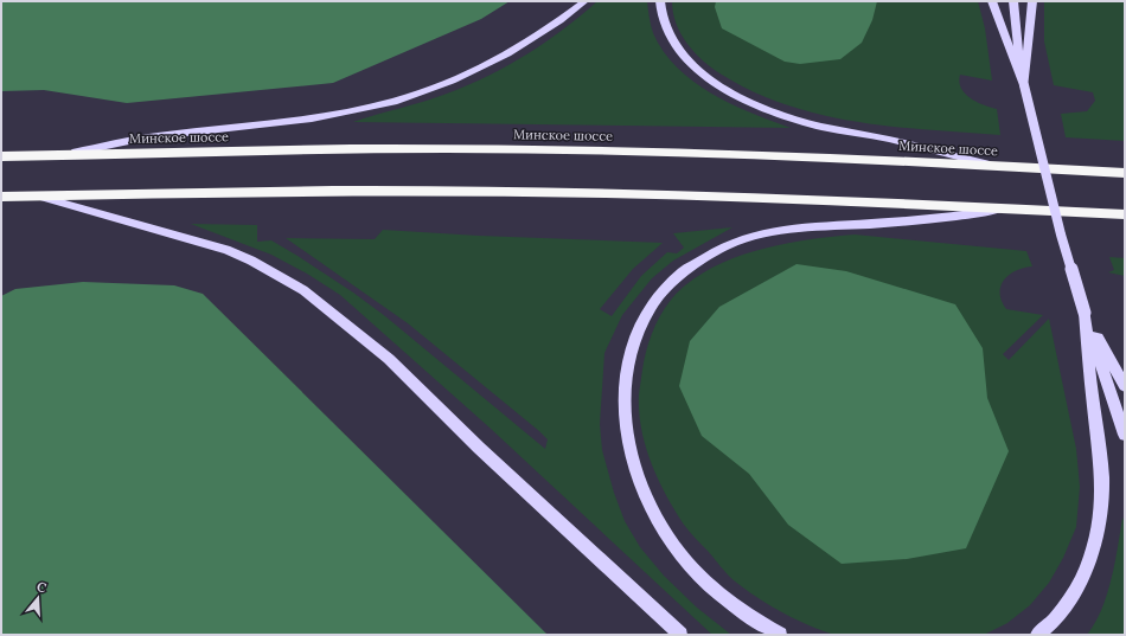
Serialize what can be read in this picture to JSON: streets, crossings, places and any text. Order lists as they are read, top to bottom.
{
  "streets": {
    "highway": ["Минское шоссе"]
  },
  "north": "top"
}
